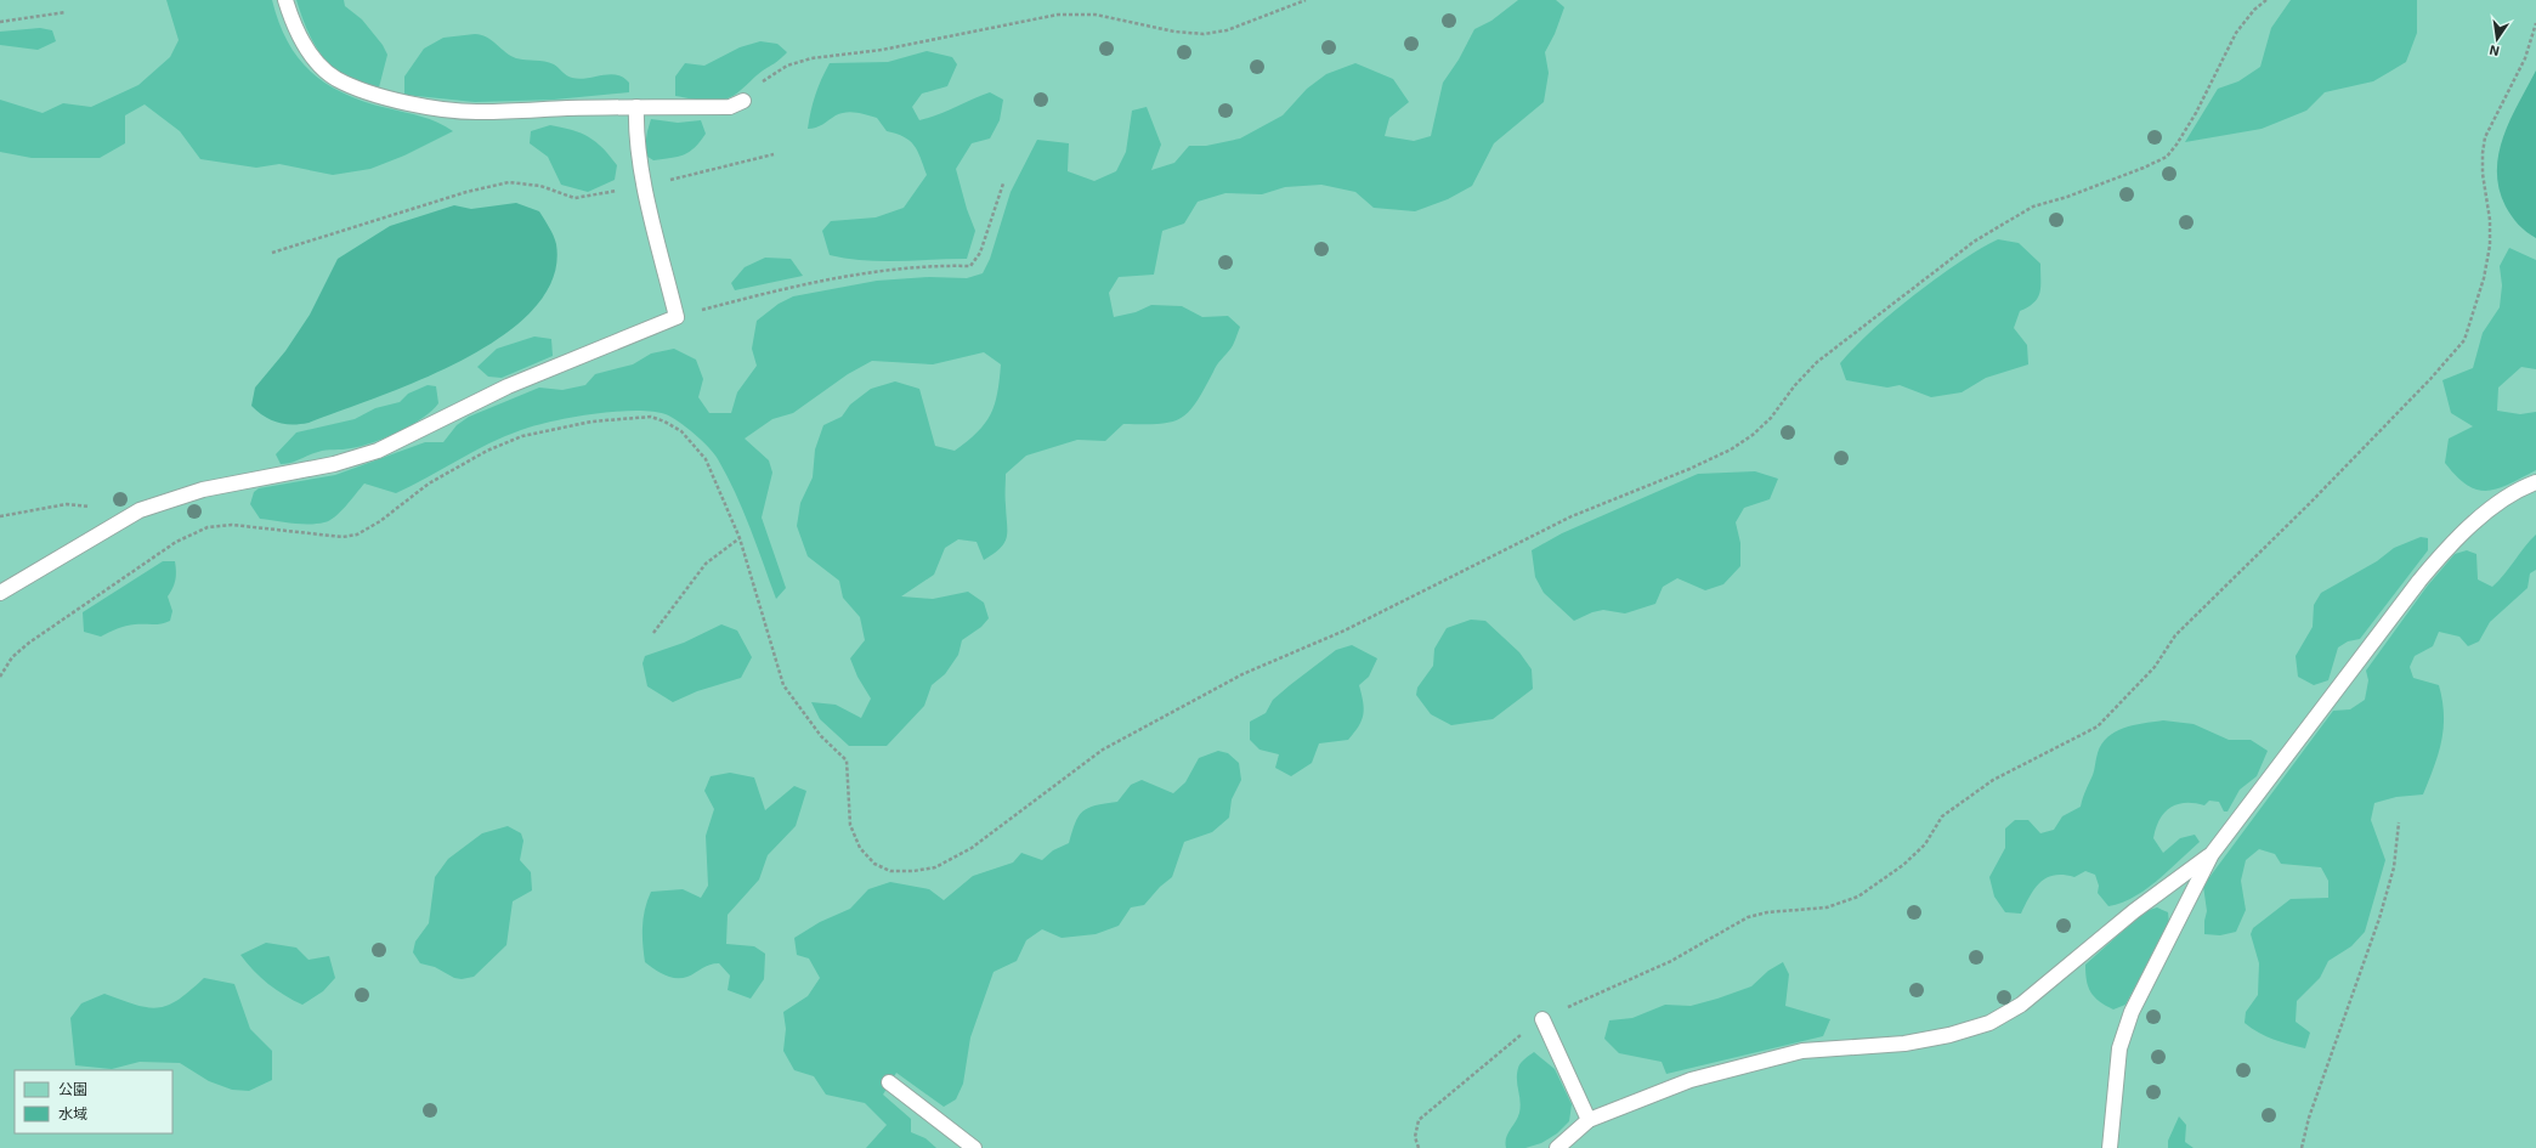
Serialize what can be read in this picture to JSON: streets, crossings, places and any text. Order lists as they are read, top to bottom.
{
  "legend": ["公園", "水域"],
  "north": "bottom"
}
